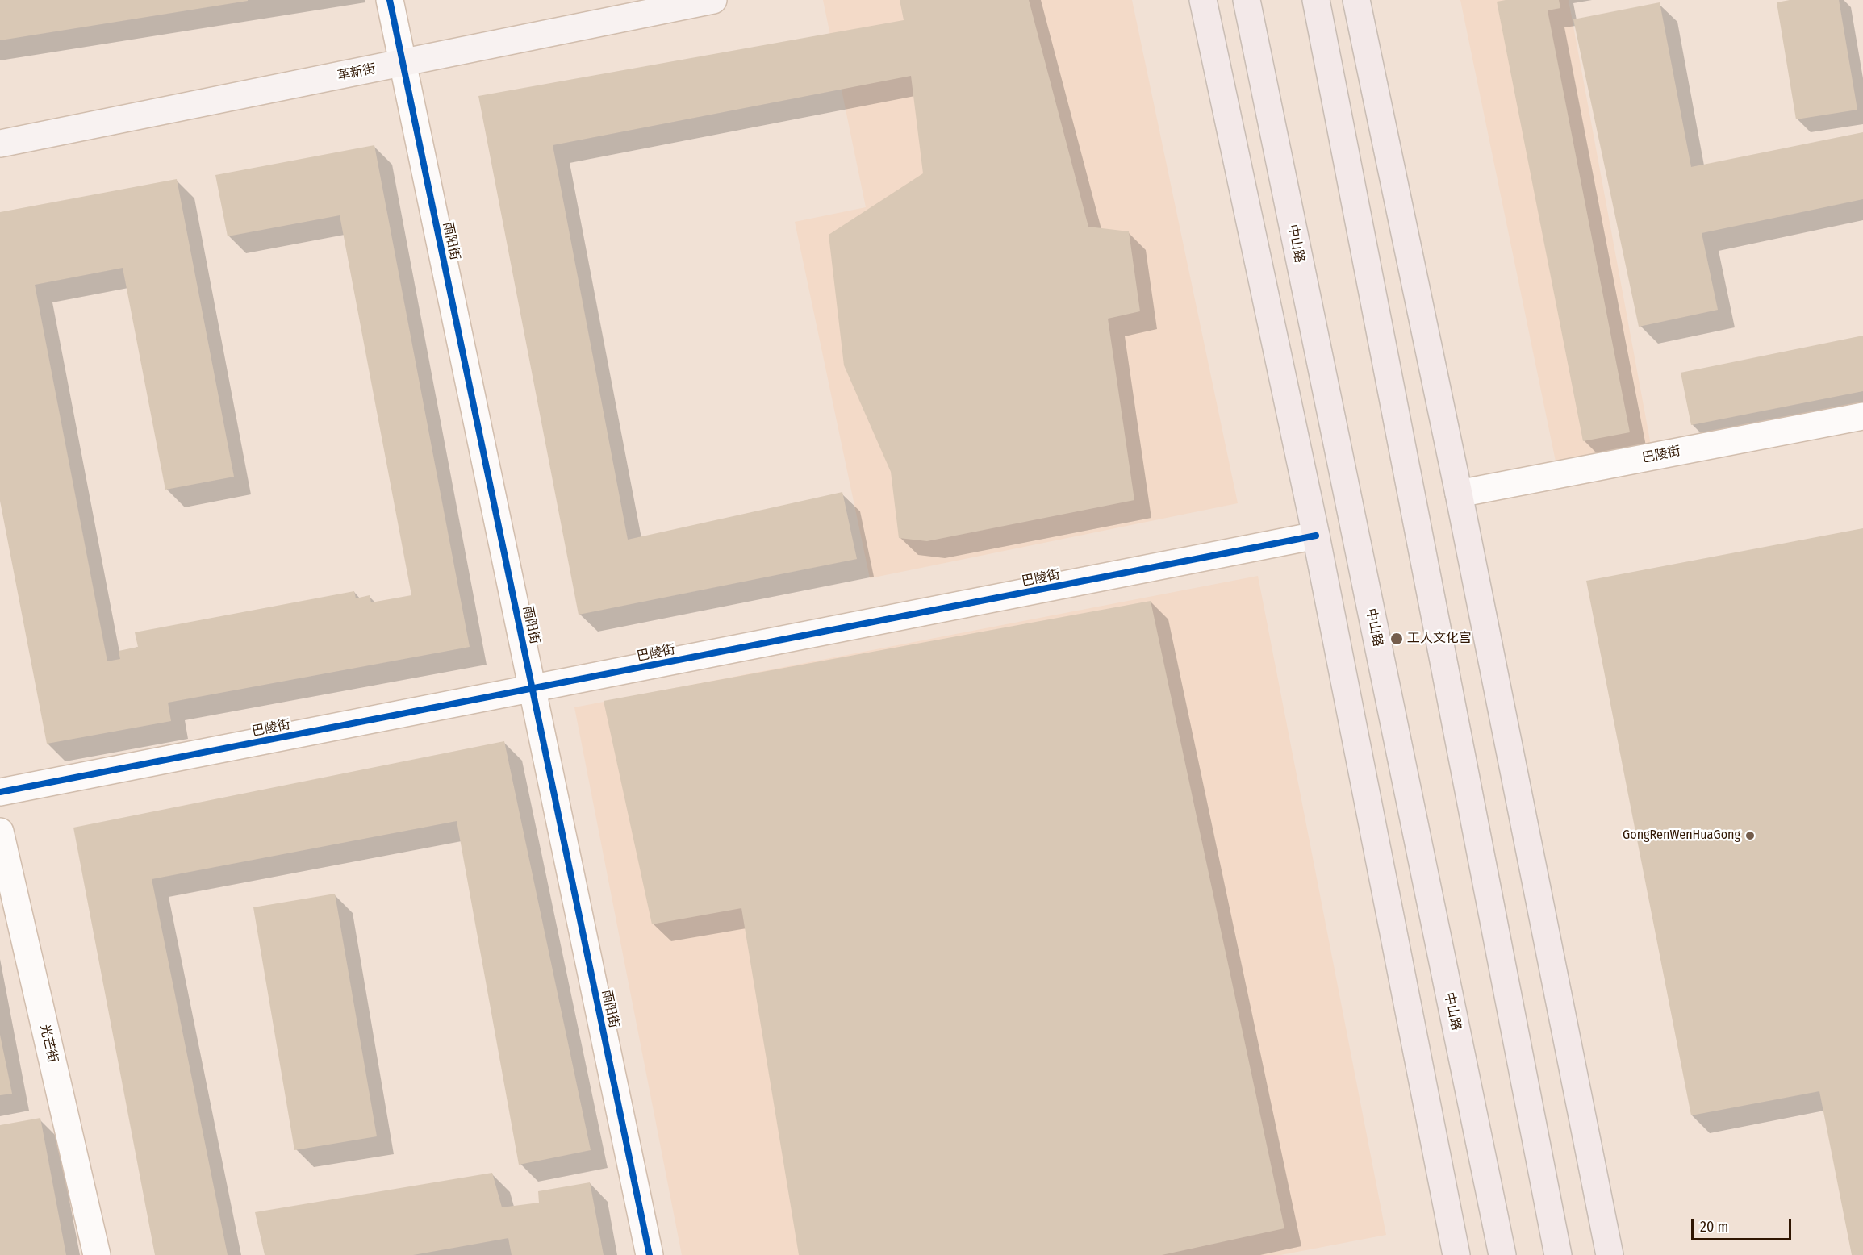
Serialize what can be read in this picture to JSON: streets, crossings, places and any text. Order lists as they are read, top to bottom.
{
  "streets": {
    "main road": ["革新街", "中山路"],
    "street": ["雨阳街", "巴陵街", "光芒街"]
  },
  "crossings": [
    ["革新街", "雨阳街"],
    ["雨阳街", "巴陵街"]
  ],
  "places": ["工人文化宫", "GongRenWenHuaGong"],
  "scale_bar": "20 m"
}
